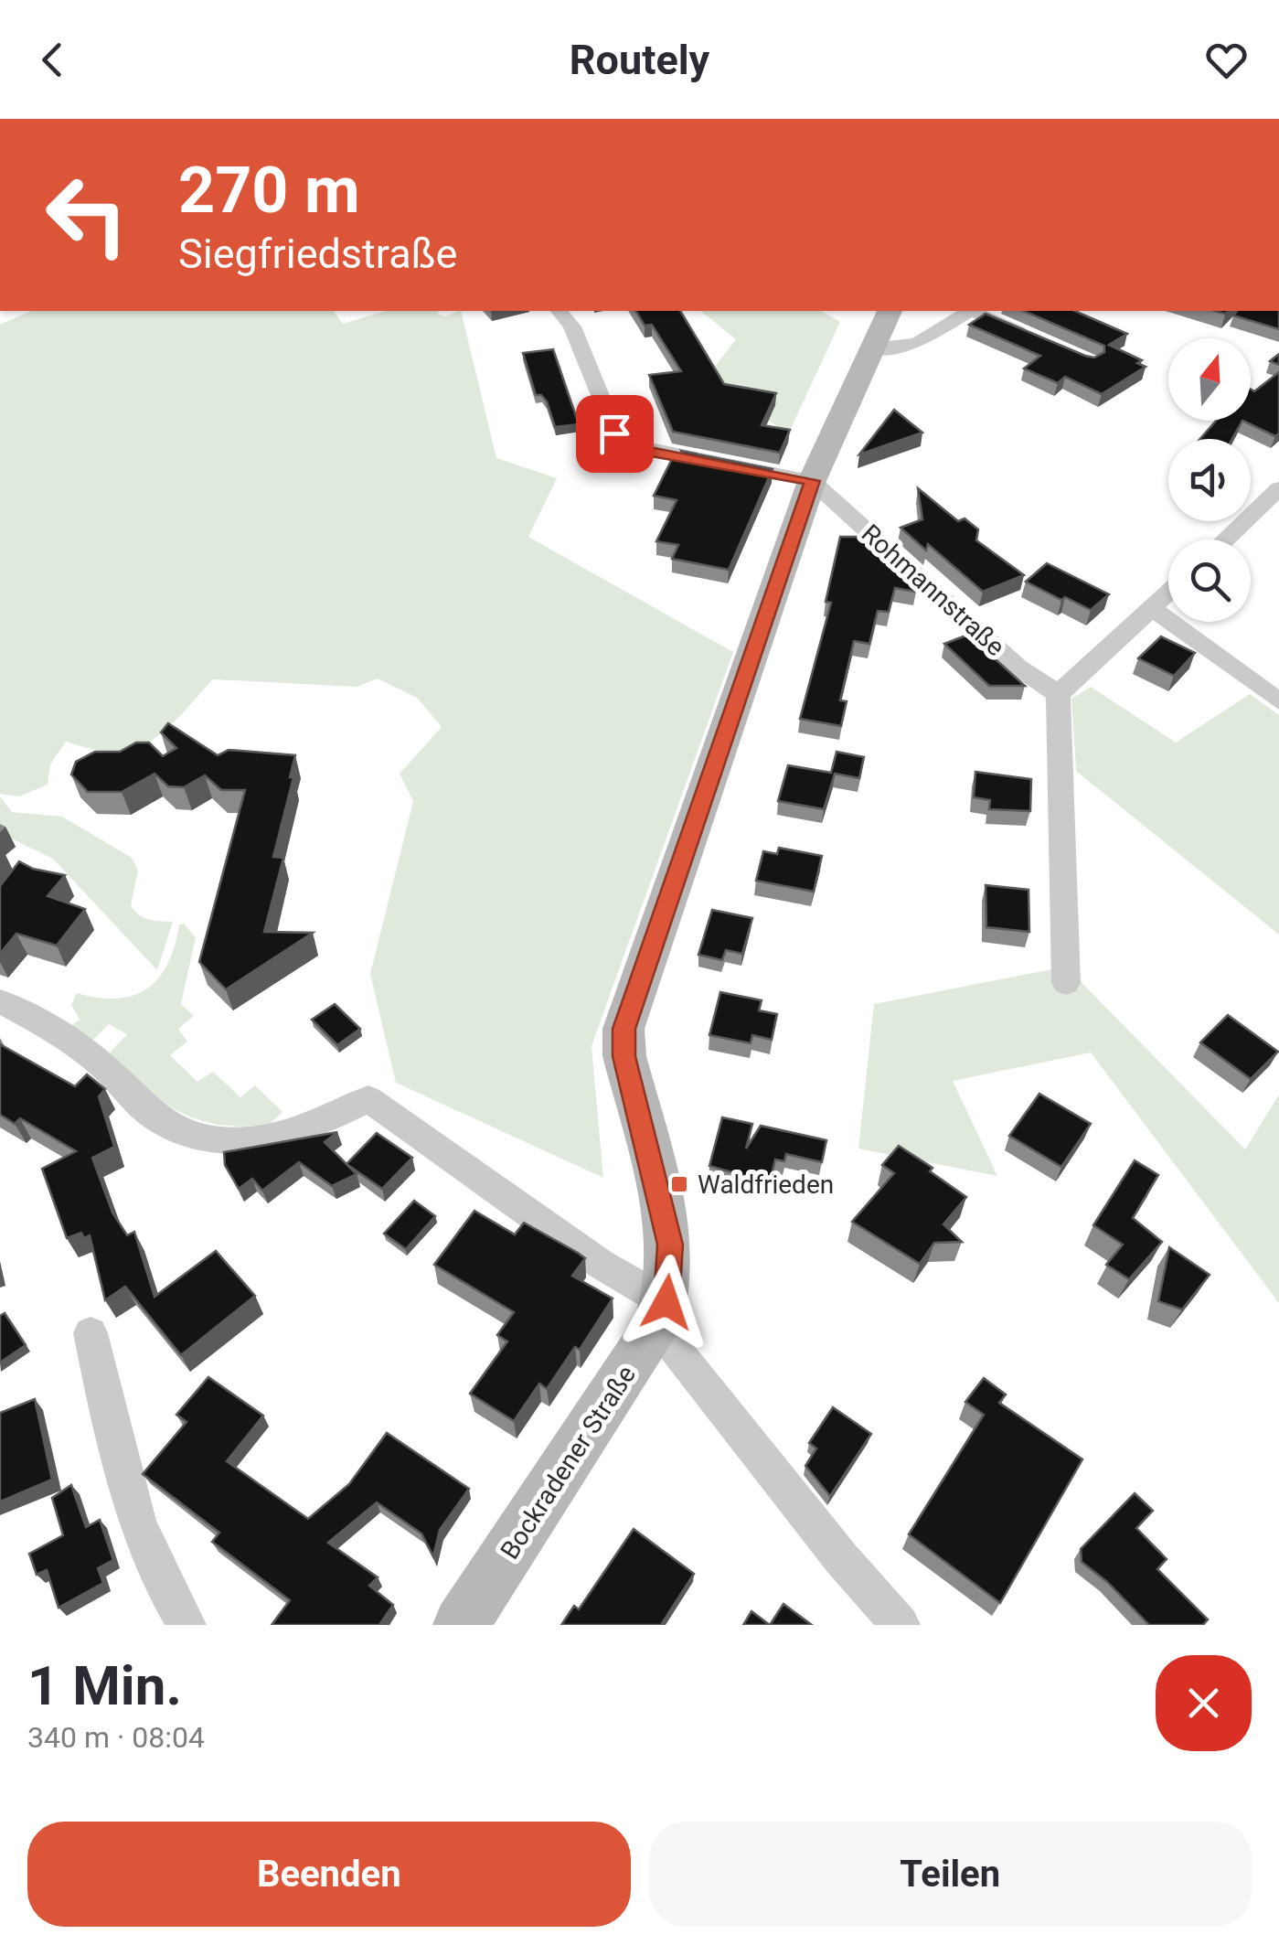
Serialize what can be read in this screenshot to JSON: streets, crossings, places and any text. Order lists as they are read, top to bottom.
{
  "streets": {
    "street": ["Rohmannstraße", "Bockradener Straße"]
  },
  "crossings": [
    ["Rohmannstraße", "Bockradener Straße"]
  ],
  "places": {
    "transit": ["Waldfrieden"]
  },
  "north": "top",
  "page": {
    "header": "Routely",
    "turn": ["270 m", "Siegfriedstraße"],
    "heading": ["1 Min.", "340 m · 08:04"],
    "buttons": ["Beenden", "Teilen"]
  }
}
